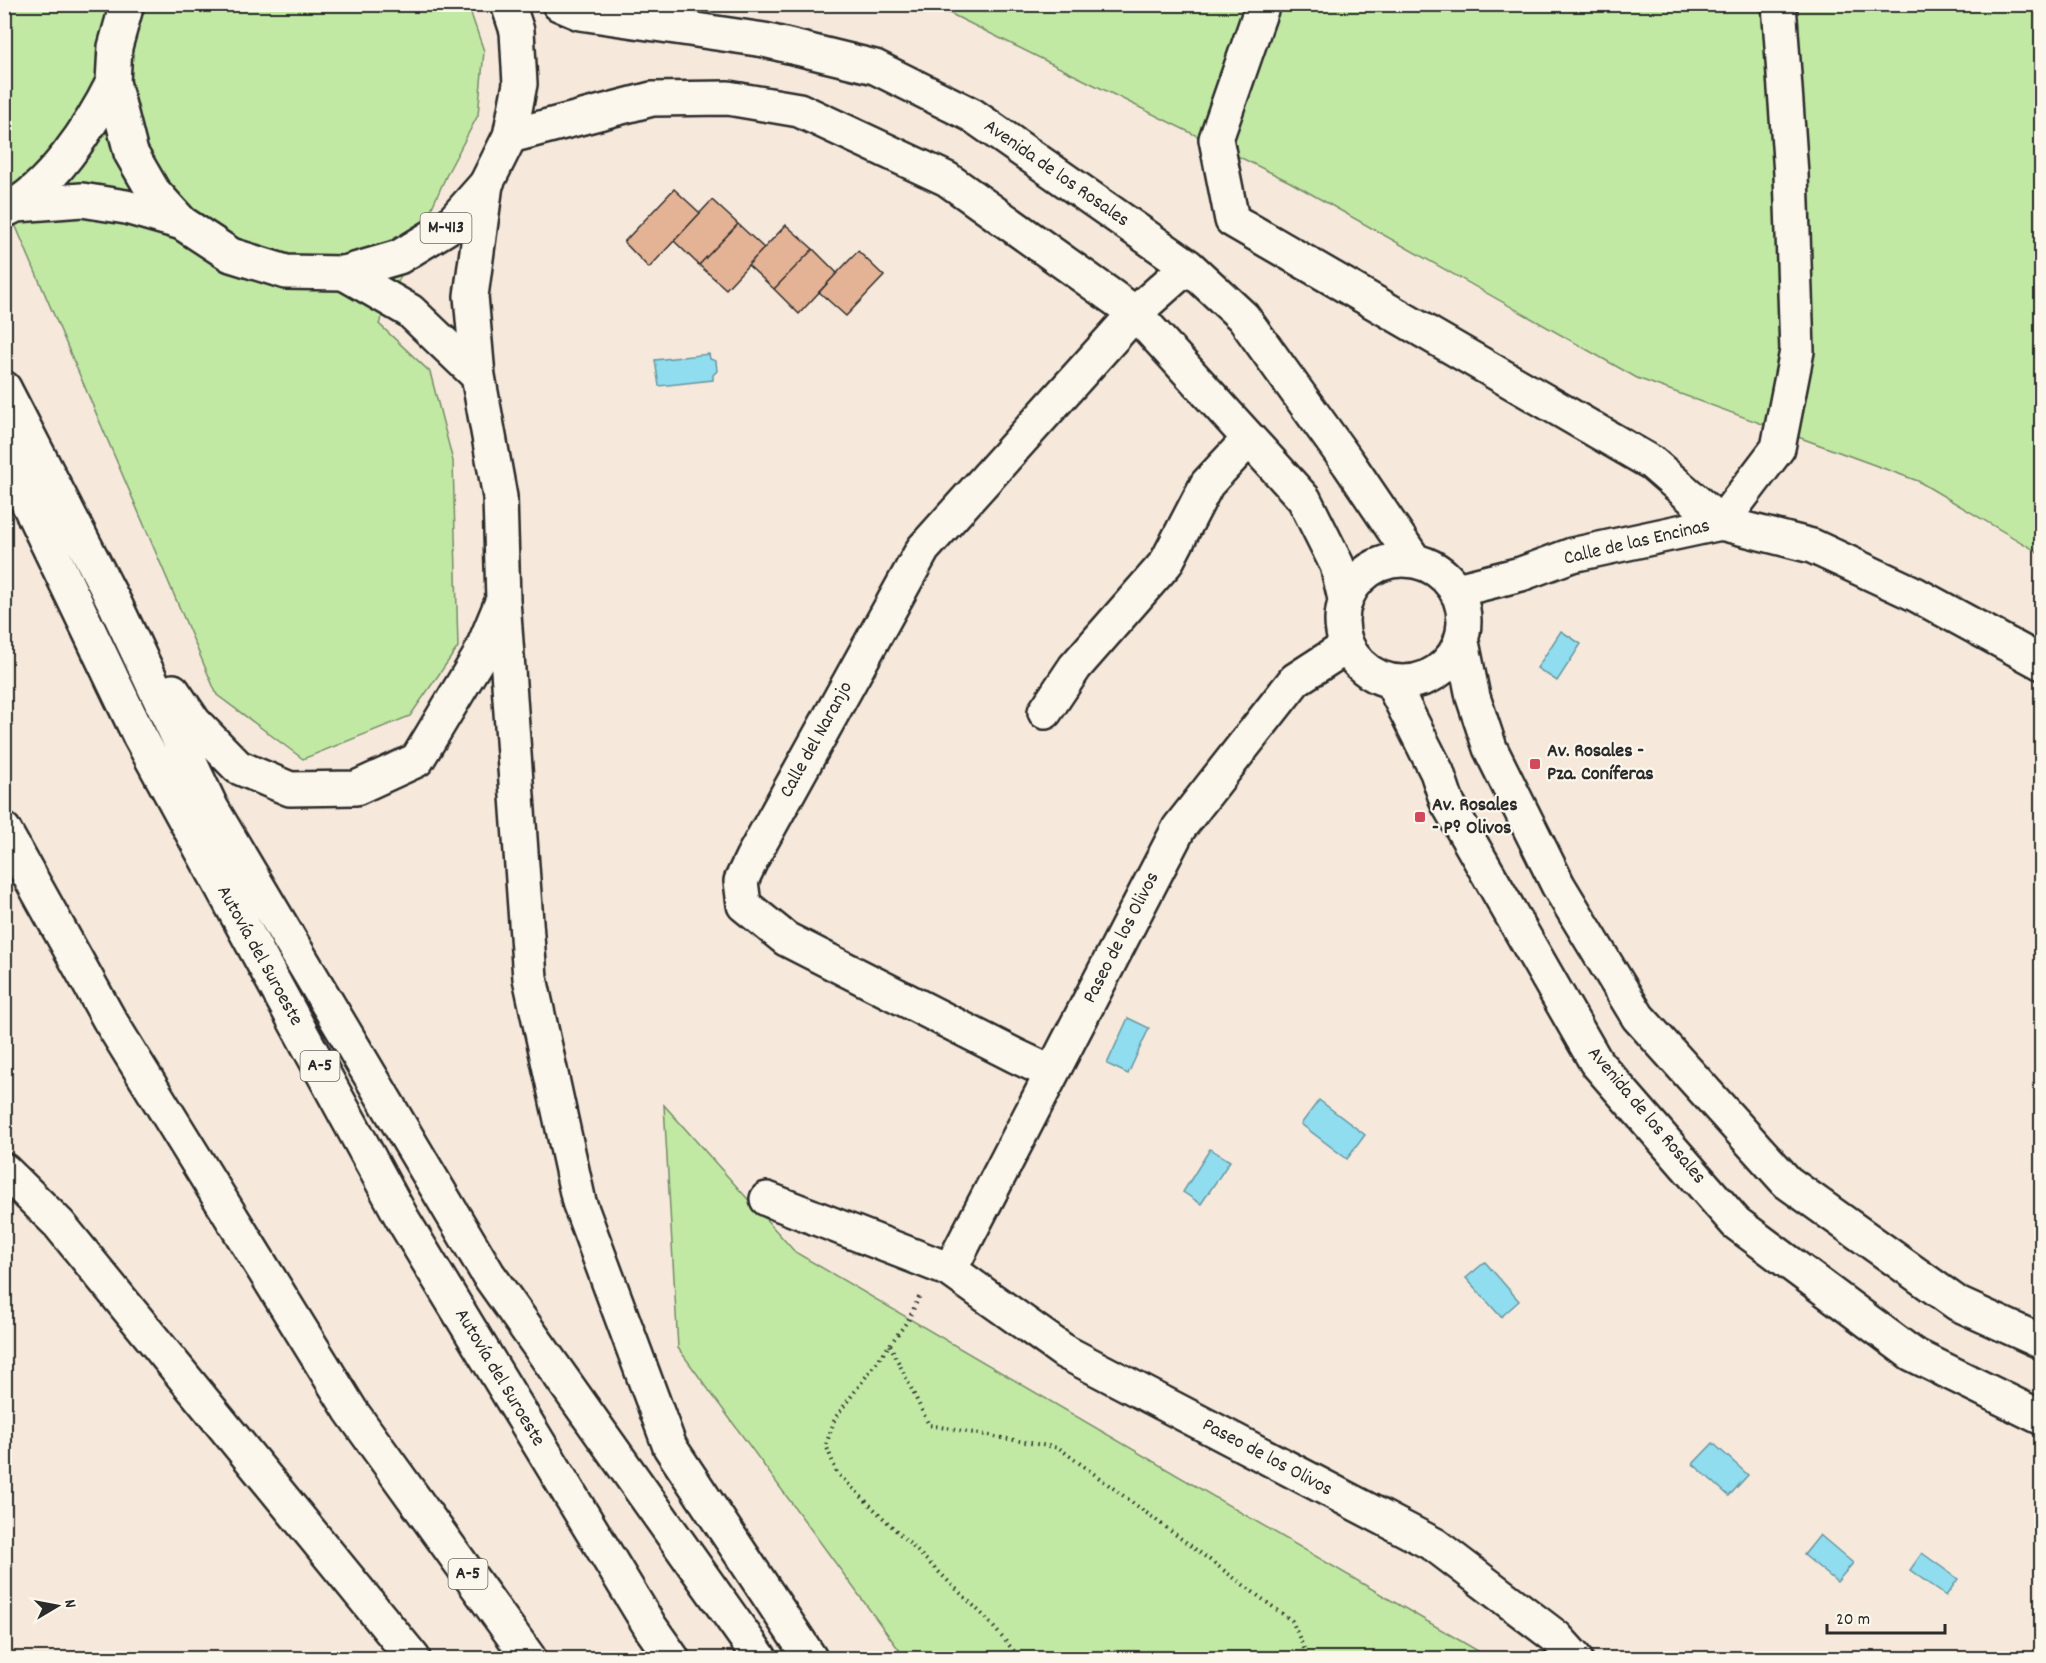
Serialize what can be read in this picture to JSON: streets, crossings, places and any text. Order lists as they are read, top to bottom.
{
  "streets": {
    "main road": [
      "Avenida de los Rosales",
      "M-413",
      "Calle de las Encinas",
      "Calle del Naranjo",
      "Paseo de los Olivos",
      "Autovía del Suroeste",
      "A-5"
    ]
  },
  "crossings": [
    ["Avenida de los Rosales", "Calle de las Encinas"],
    ["Avenida de los Rosales", "Calle del Naranjo"],
    ["Avenida de los Rosales", "Paseo de los Olivos"],
    ["Calle de las Encinas", "Paseo de los Olivos"],
    ["Calle del Naranjo", "Paseo de los Olivos"]
  ],
  "places": {
    "transit": ["Av. Rosales - Pza. Coníferas", "Av. Rosales - Pº Olivos"]
  },
  "scale_bar": "20 m",
  "north": "right"
}
